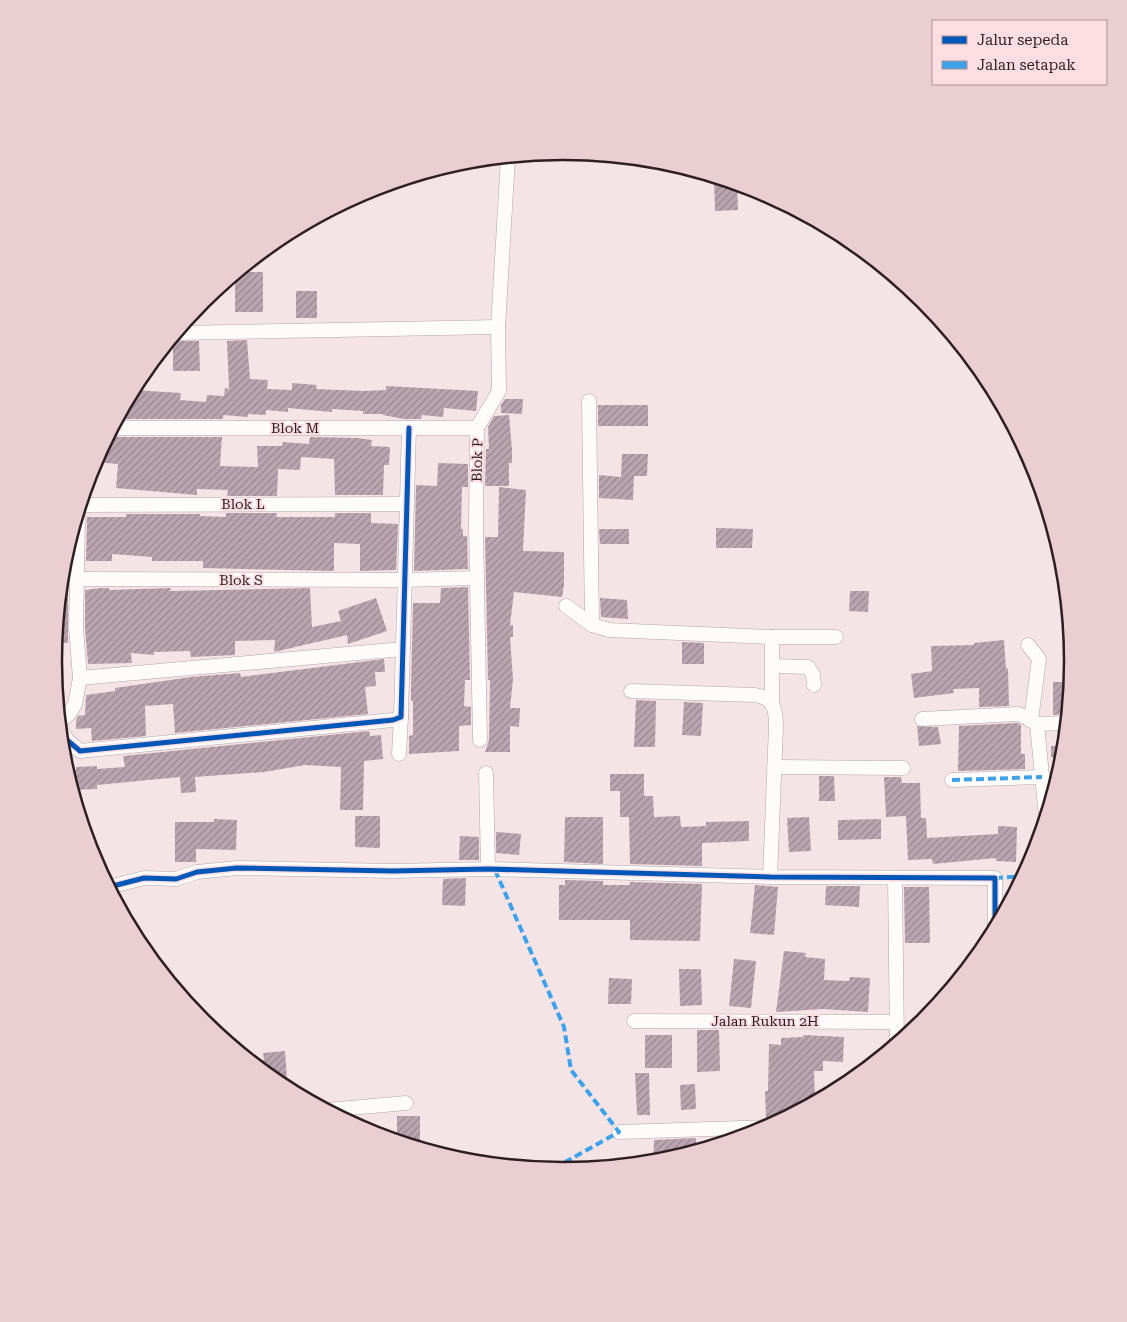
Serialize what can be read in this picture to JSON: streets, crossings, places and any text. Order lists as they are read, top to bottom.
{
  "streets": {
    "street": [
      "Blok M",
      "Blok P",
      "Blok L",
      "Blok S",
      "Jalan Rukun 2H"
    ]
  },
  "crossings": [
    ["Blok M", "Blok P"],
    ["Blok P", "Blok S"]
  ],
  "legend": ["Jalur sepeda", "Jalan setapak"]
}
